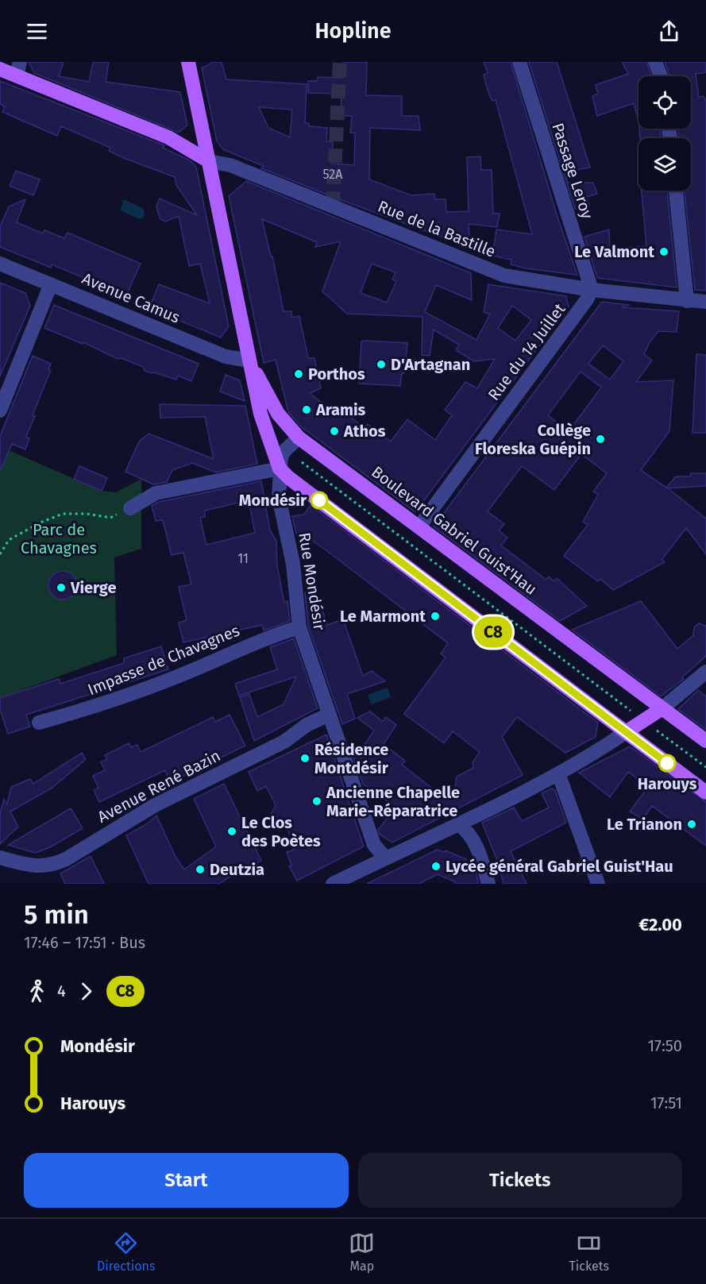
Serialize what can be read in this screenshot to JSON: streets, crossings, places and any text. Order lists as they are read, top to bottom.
{
  "streets": {
    "main road": ["Rue de la Bastille", "Boulevard Gabriel Guist'Hau", "Rue Mondésir"],
    "street": [
      "Passage Leroy",
      "Avenue Camus",
      "Rue du 14 Juillet",
      "Impasse de Chavagnes",
      "Avenue René Bazin"
    ]
  },
  "crossings": [
    ["Passage Leroy", "Rue de la Bastille"],
    ["Passage Leroy", "Rue du 14 Juillet"],
    ["Rue de la Bastille", "Rue du 14 Juillet"],
    ["Rue de la Bastille", "Rue Mondésir"],
    ["Avenue Camus", "Boulevard Gabriel Guist'Hau"],
    ["Avenue Camus", "Rue Mondésir"],
    ["Rue du 14 Juillet", "Boulevard Gabriel Guist'Hau"],
    ["Boulevard Gabriel Guist'Hau", "Rue Mondésir"],
    ["Rue Mondésir", "Impasse de Chavagnes"],
    ["Rue Mondésir", "Avenue René Bazin"]
  ],
  "parks": ["Parc de Chavagnes"],
  "places": [
    "Le Valmont",
    "D'Artagnan",
    "Porthos",
    "Aramis",
    "Athos",
    "Collège Floreska Guépin",
    "Mondésir",
    "Vierge",
    "Le Marmont",
    "Résidence Montdésir",
    "Harouys",
    "Ancienne Chapelle Marie-Réparatrice",
    "Le Trianon",
    "Le Clos des Poètes",
    "Lycée général Gabriel Guist'Hau",
    "Deutzia"
  ],
  "lines": ["bus line C8"],
  "house_numbers": ["52A", "11"],
  "page": {
    "header": "Hopline",
    "on_map": "C8",
    "heading": ["5 min", "17:46 – 17:51 · Bus", "€2.00"],
    "legs": ["4", "C8"],
    "list": [
      {
        "name": "Mondésir",
        "value": "17:50"
      },
      {
        "name": "Harouys",
        "value": "17:51"
      }
    ],
    "buttons": ["Start", "Tickets"],
    "tabs": ["Directions", "Map", "Tickets"]
  }
}
